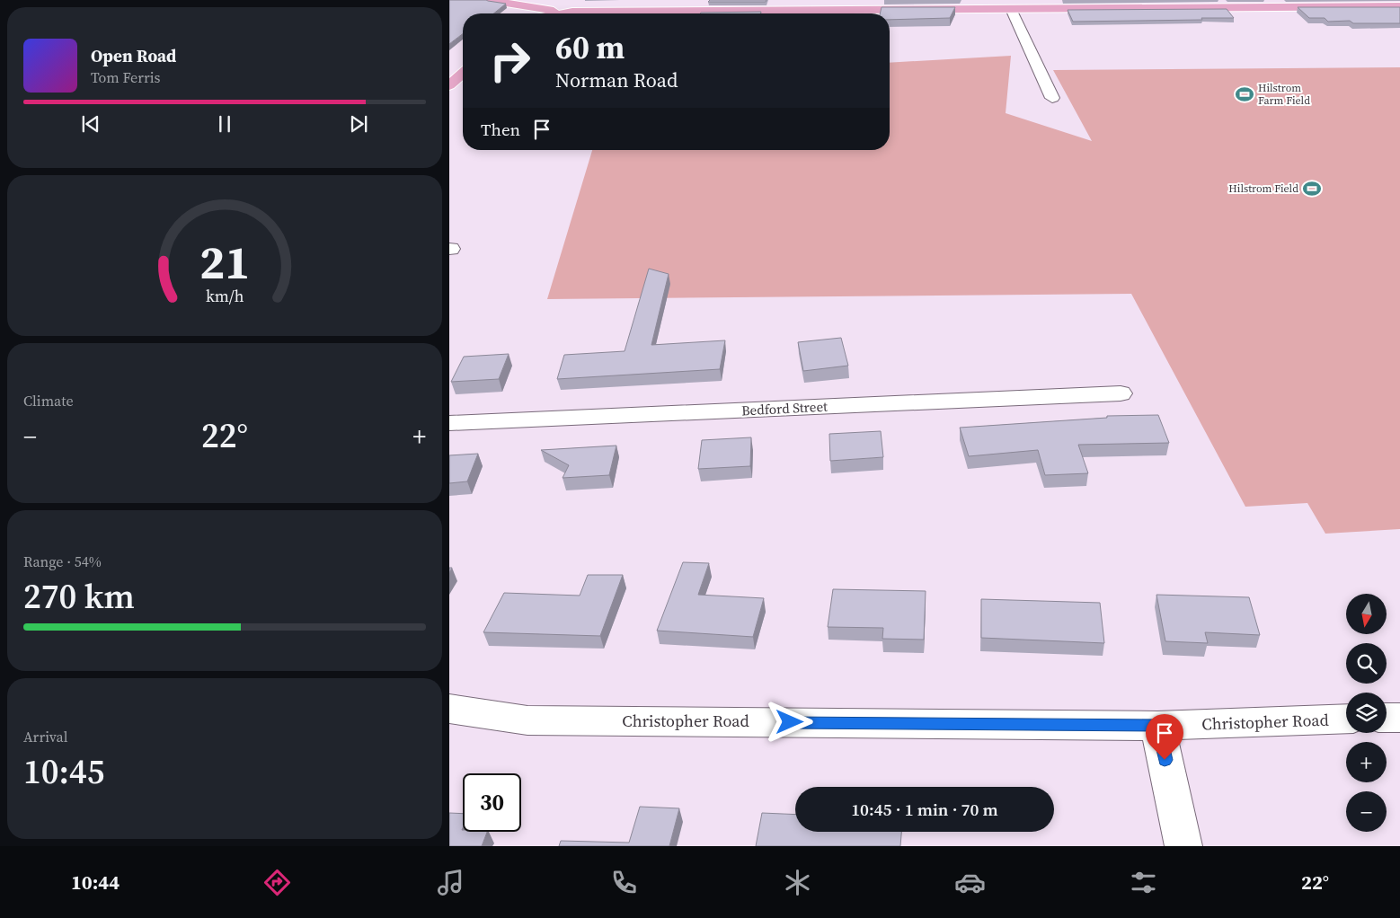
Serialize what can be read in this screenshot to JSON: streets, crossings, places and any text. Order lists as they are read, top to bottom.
{
  "streets": {
    "street": ["Bedford Street", "Christopher Road"]
  },
  "places": {
    "sports": ["Hilstrom Farm Field", "Hilstrom Field"]
  },
  "north": "bottom",
  "page": {
    "turn": ["60 m", "Norman Road"],
    "song": ["Open Road", "Tom Ferris"],
    "then": "Then",
    "tile": [
      "Climate",
      ["Range · 54%", "270 km"],
      ["Arrival", "10:45"]
    ],
    "heat": ["−", "22°", "+"],
    "map_buttons": ["+", "−"],
    "limit": "30",
    "trip": "10:45 · 1 min · 70 m",
    "tabs": ["10:44", "22°"],
    "gauge": ["21", "km/h"]
  }
}
